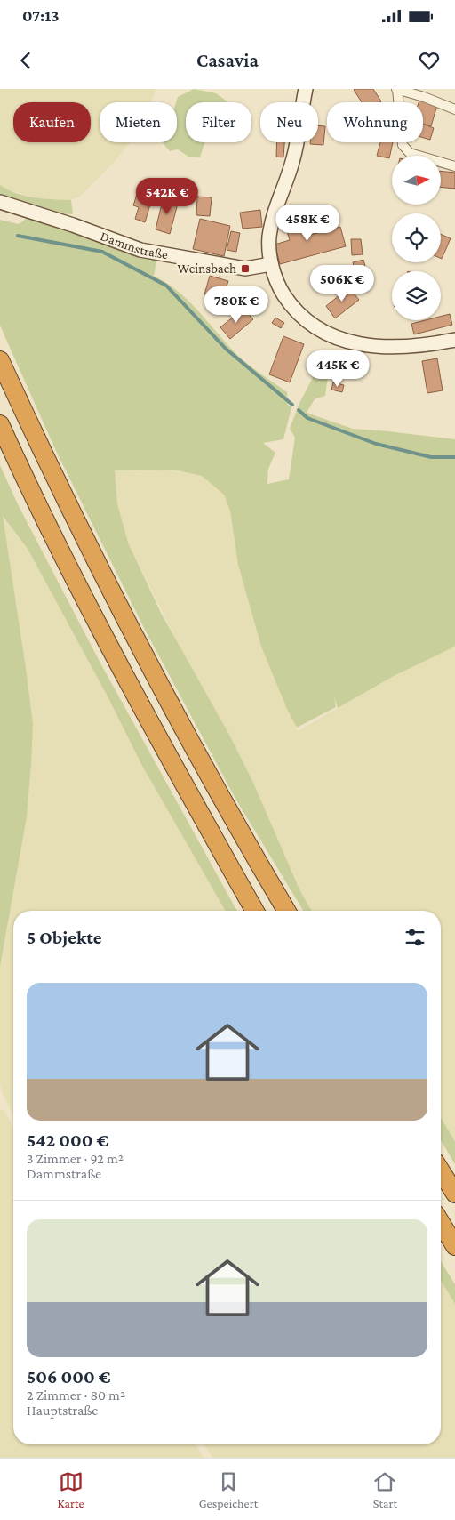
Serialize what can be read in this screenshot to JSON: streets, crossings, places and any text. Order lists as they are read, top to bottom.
{
  "streets": {
    "street": ["Dammstraße"]
  },
  "places": {
    "transit": ["Weinsbach"]
  },
  "north": "right",
  "page": {
    "status": "07:13",
    "header": "Casavia",
    "chip": [
      "Kaufen",
      "Mieten",
      "Filter",
      "Neu",
      "Wohnung"
    ],
    "price": [
      "542K €",
      "458K €",
      "506K €",
      "780K €",
      "445K €"
    ],
    "heading": "5 Objekte",
    "list": [
      {
        "name": "542 000 €",
        "note": "3 Zimmer · 92 m² · Dammstraße"
      },
      {
        "name": "506 000 €",
        "note": "2 Zimmer · 80 m² · Hauptstraße"
      }
    ],
    "tabs": ["Karte", "Gespeichert", "Start"]
  }
}
